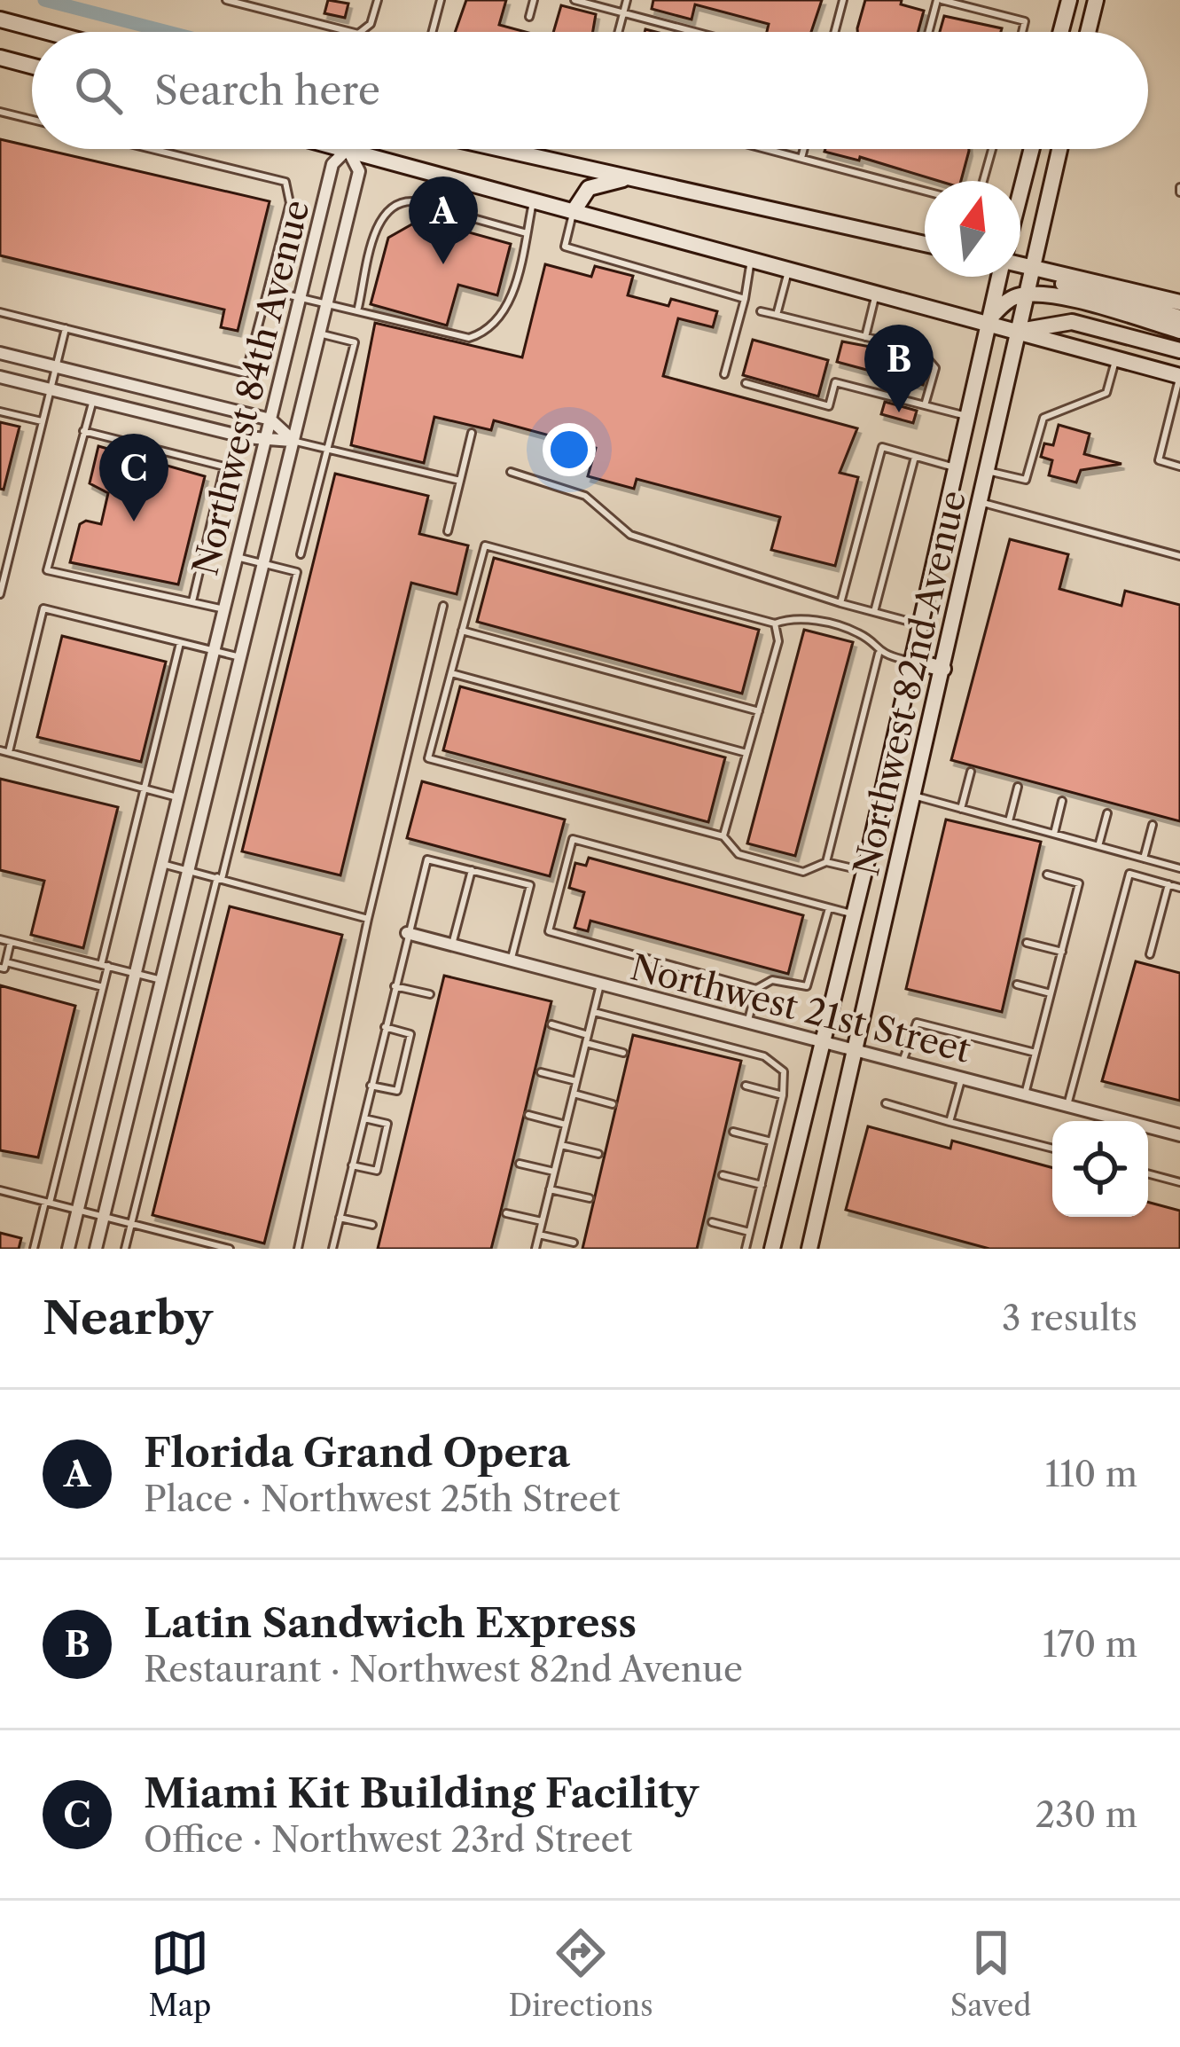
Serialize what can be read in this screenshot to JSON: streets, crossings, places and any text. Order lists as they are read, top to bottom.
{
  "streets": {
    "main road": ["Northwest 82nd Avenue"],
    "street": ["Northwest 84th Avenue", "Northwest 21st Street"]
  },
  "crossings": [
    ["Northwest 82nd Avenue", "Northwest 21st Street"]
  ],
  "north": "top",
  "page": {
    "search": "Search here",
    "pins": ["A", "B", "C"],
    "heading": ["Nearby", "3 results"],
    "list": [
      {
        "mark": "A",
        "name": "Florida Grand Opera",
        "note": "Place · Northwest 25th Street",
        "value": "110 m"
      },
      {
        "mark": "B",
        "name": "Latin Sandwich Express",
        "note": "Restaurant · Northwest 82nd Avenue",
        "value": "170 m"
      },
      {
        "mark": "C",
        "name": "Miami Kit Building Facility",
        "note": "Office · Northwest 23rd Street",
        "value": "230 m"
      }
    ],
    "nav": ["Map", "Directions", "Saved"]
  }
}
